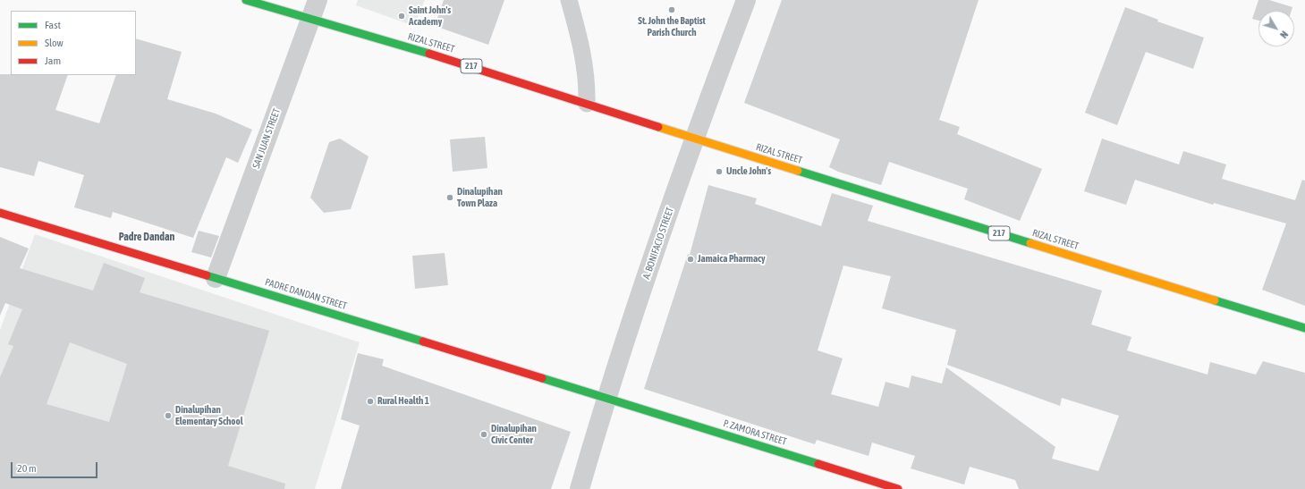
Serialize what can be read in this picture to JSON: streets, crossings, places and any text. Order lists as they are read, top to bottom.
{
  "streets": {
    "main road": [
      "RIZAL STREET",
      "217",
      "PADRE DANDAN STREET",
      "P. ZAMORA STREET"
    ],
    "street": ["SAN JUAN STREET", "A. BONIFACIO STREET"]
  },
  "crossings": [
    ["RIZAL STREET", "SAN JUAN STREET"],
    ["RIZAL STREET", "A. BONIFACIO STREET"],
    ["SAN JUAN STREET", "PADRE DANDAN STREET"],
    ["A. BONIFACIO STREET", "PADRE DANDAN STREET"],
    ["A. BONIFACIO STREET", "P. ZAMORA STREET"],
    ["PADRE DANDAN STREET", "P. ZAMORA STREET"]
  ],
  "districts": ["Padre Dandan"],
  "places": [
    "St. John the Baptist Parish Church",
    "Saint John's Academy",
    "Uncle John's",
    "Dinalupihan Town Plaza",
    "Jamaica Pharmacy",
    "Rural Health 1",
    "Dinalupihan Elementary School",
    "Dinalupihan Civic Center"
  ],
  "legend": ["Fast", "Slow", "Jam"],
  "scale_bar": "20 m",
  "north": "bottom right"
}
